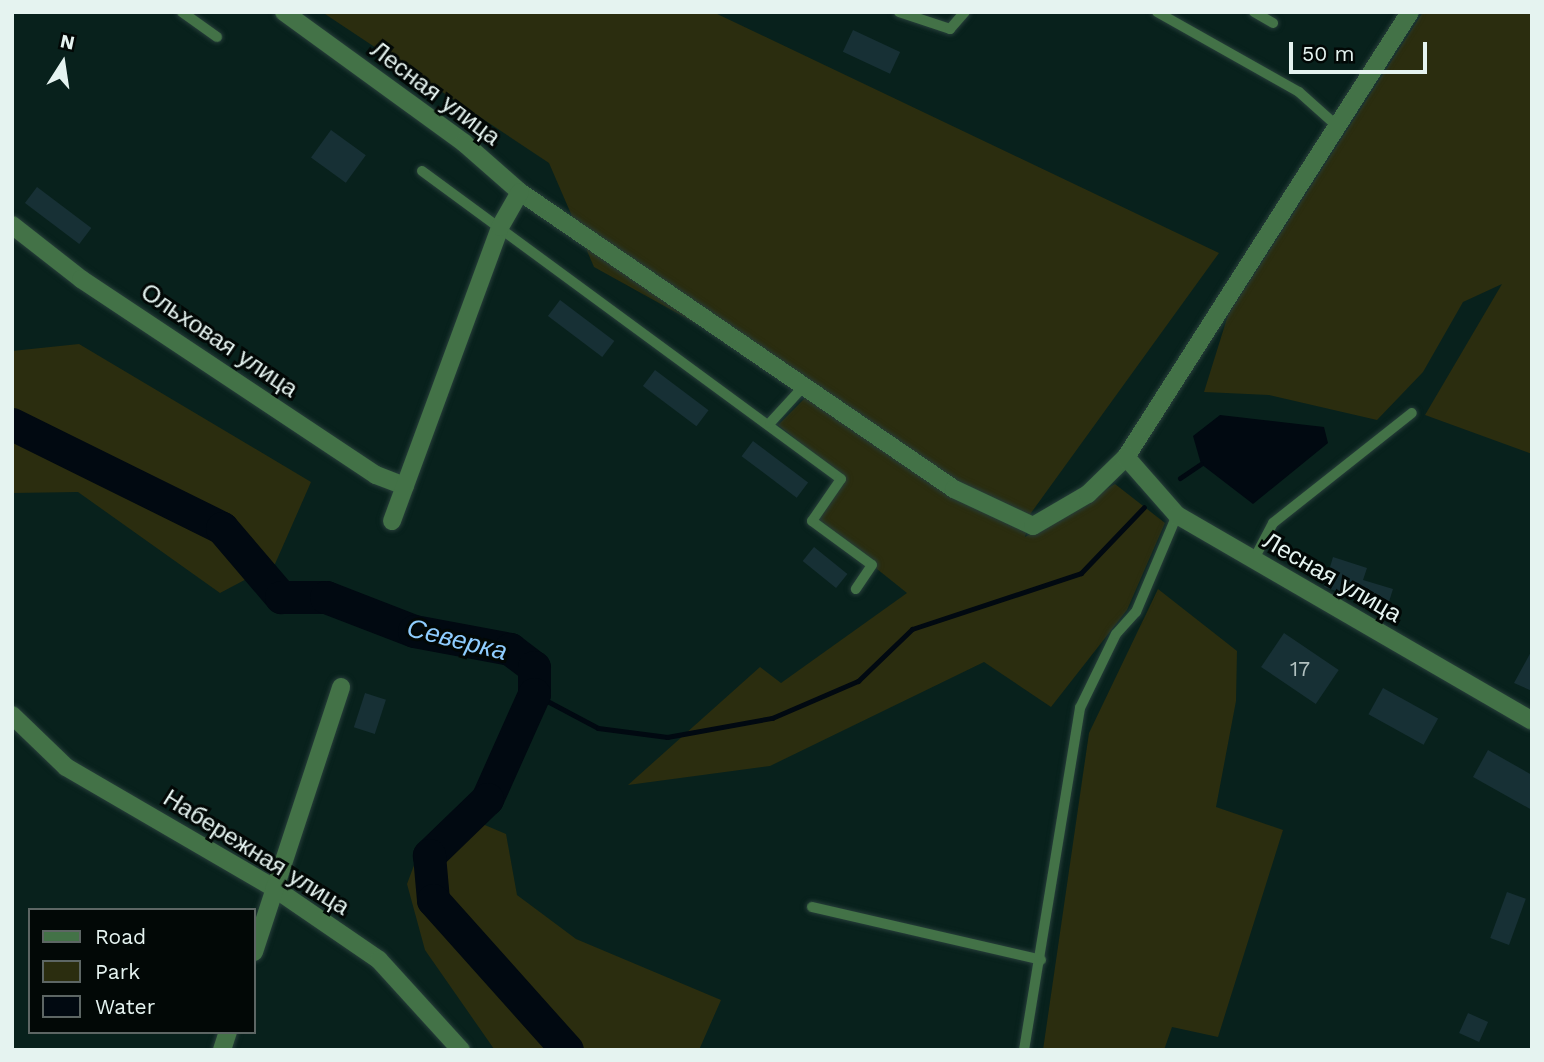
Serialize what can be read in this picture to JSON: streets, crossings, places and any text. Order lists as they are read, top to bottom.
{
  "streets": {
    "street": ["Лесная улица", "Ольховая улица", "Набережная улица"]
  },
  "water": ["Северка"],
  "house_numbers": ["17"],
  "legend": ["Road", "Park", "Water"],
  "scale_bar": "50 m",
  "north": "top"
}
